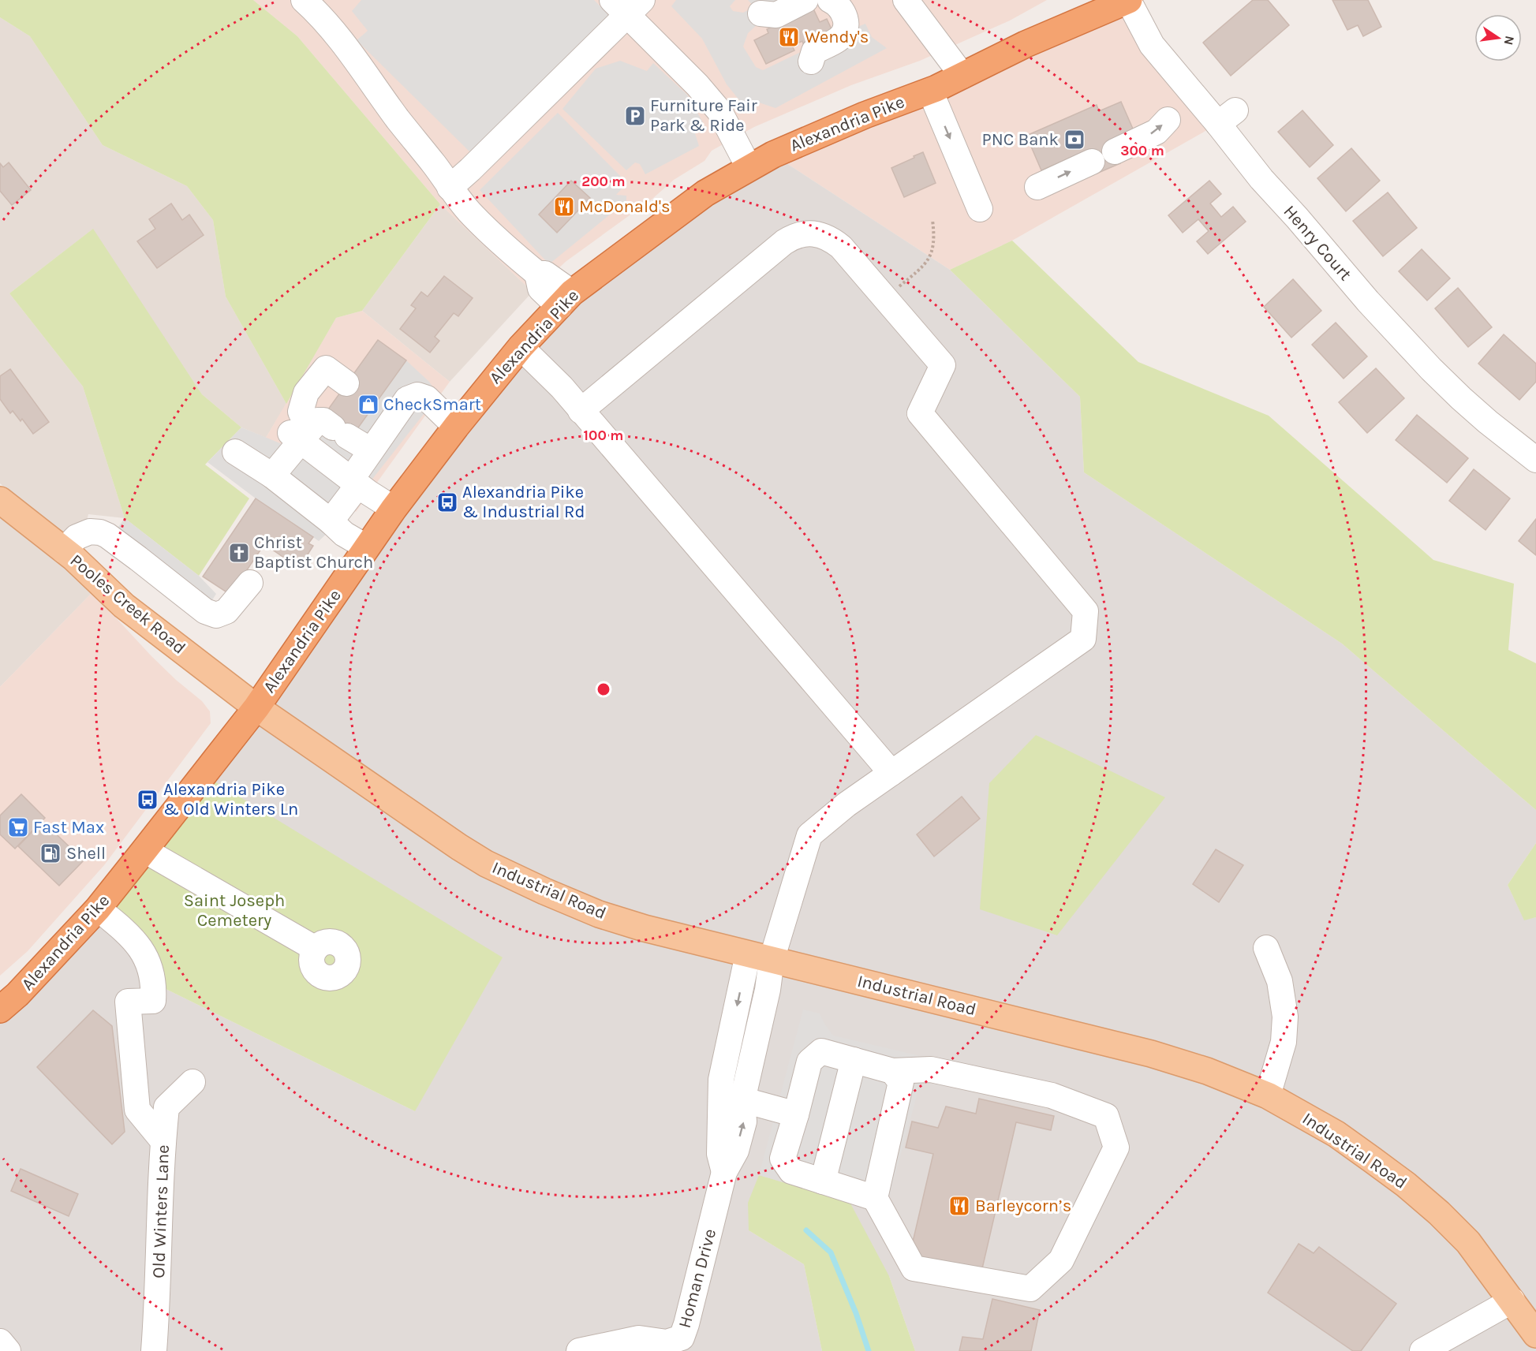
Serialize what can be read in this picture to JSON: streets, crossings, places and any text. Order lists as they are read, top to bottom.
{
  "streets": {
    "highway": ["Alexandria Pike"],
    "main road": ["Pooles Creek Road", "Industrial Road"],
    "street": ["Henry Court", "Old Winters Lane", "Homan Drive"]
  },
  "crossings": [
    ["Alexandria Pike", "Henry Court"],
    ["Alexandria Pike", "Pooles Creek Road"],
    ["Alexandria Pike", "Industrial Road"],
    ["Pooles Creek Road", "Industrial Road"],
    ["Industrial Road", "Homan Drive"]
  ],
  "parks": ["Saint Joseph Cemetery"],
  "places": {
    "restaurant": ["Wendy's", "McDonald's", "Barleycorn’s"],
    "parking": ["Furniture Fair Park & Ride"],
    "bank": ["PNC Bank"],
    "shop": ["CheckSmart"],
    "bus stop": ["Alexandria Pike & Industrial Rd", "Alexandria Pike & Old Winters Ln"],
    "church": ["Christ Baptist Church"],
    "supermarket": ["Fast Max"],
    "fuel station": ["Shell"]
  },
  "north": "right",
  "rings": ["300 m", "200 m", "100 m"]
}
